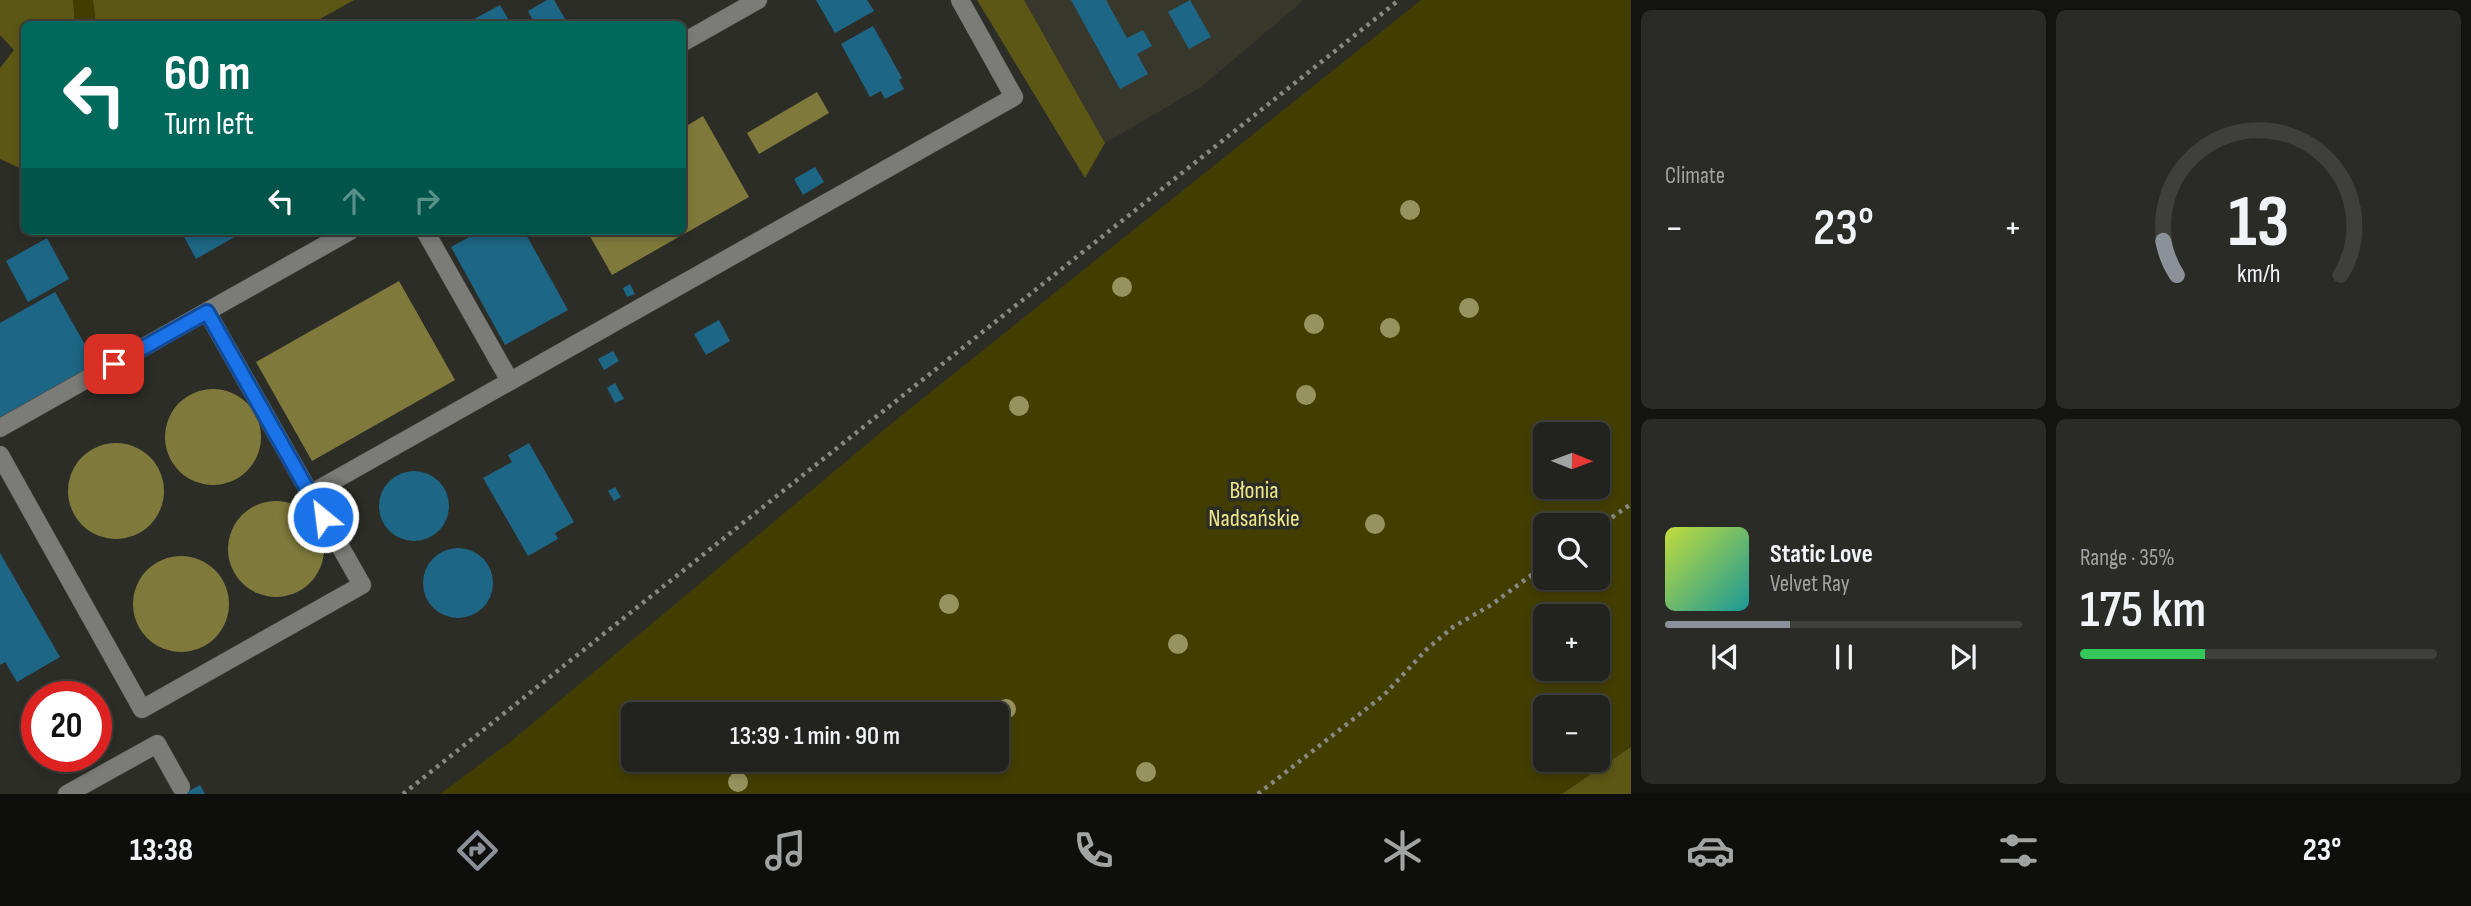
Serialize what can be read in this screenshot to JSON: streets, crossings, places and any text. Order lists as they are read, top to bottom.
{
  "parks": ["Błonia Nadsańskie"],
  "north": "right",
  "page": {
    "tile": [
      "Climate",
      ["Range · 35%", "175 km"]
    ],
    "turn": ["60 m", "Turn left"],
    "heat": ["−", "23°", "+"],
    "map_buttons": ["+", "−"],
    "song": ["Static Love", "Velvet Ray"],
    "limit": "20",
    "trip": "13:39 · 1 min · 90 m",
    "tabs": ["13:38", "23°"],
    "gauge": ["13", "km/h"]
  }
}
